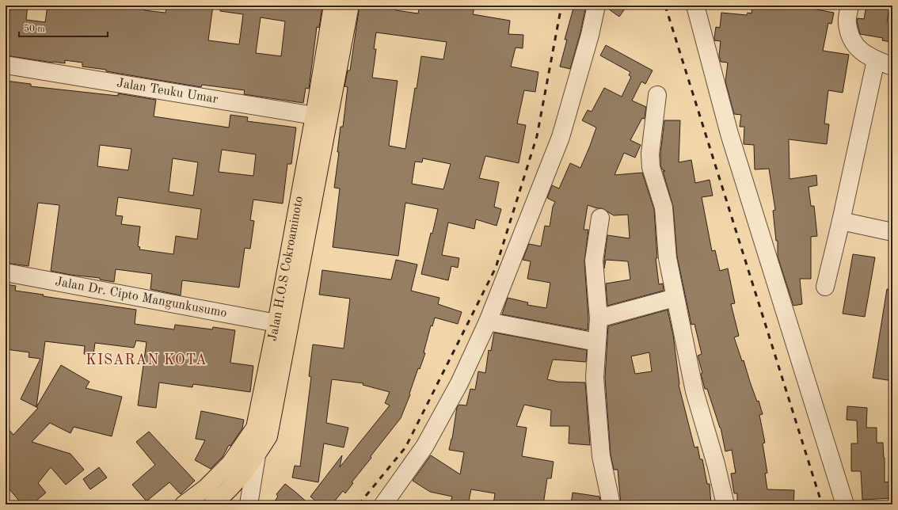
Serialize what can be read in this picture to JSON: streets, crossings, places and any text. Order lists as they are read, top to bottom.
{
  "streets": {
    "main road": ["Jalan H.O.S Cokroaminoto"],
    "street": ["Jalan Teuku Umar", "Jalan Dr. Cipto Mangunkusumo"]
  },
  "crossings": [
    ["Jalan Teuku Umar", "Jalan H.O.S Cokroaminoto"],
    ["Jalan H.O.S Cokroaminoto", "Jalan Dr. Cipto Mangunkusumo"]
  ],
  "districts": ["KISARAN KOTA"],
  "scale_bar": "50 m"
}
